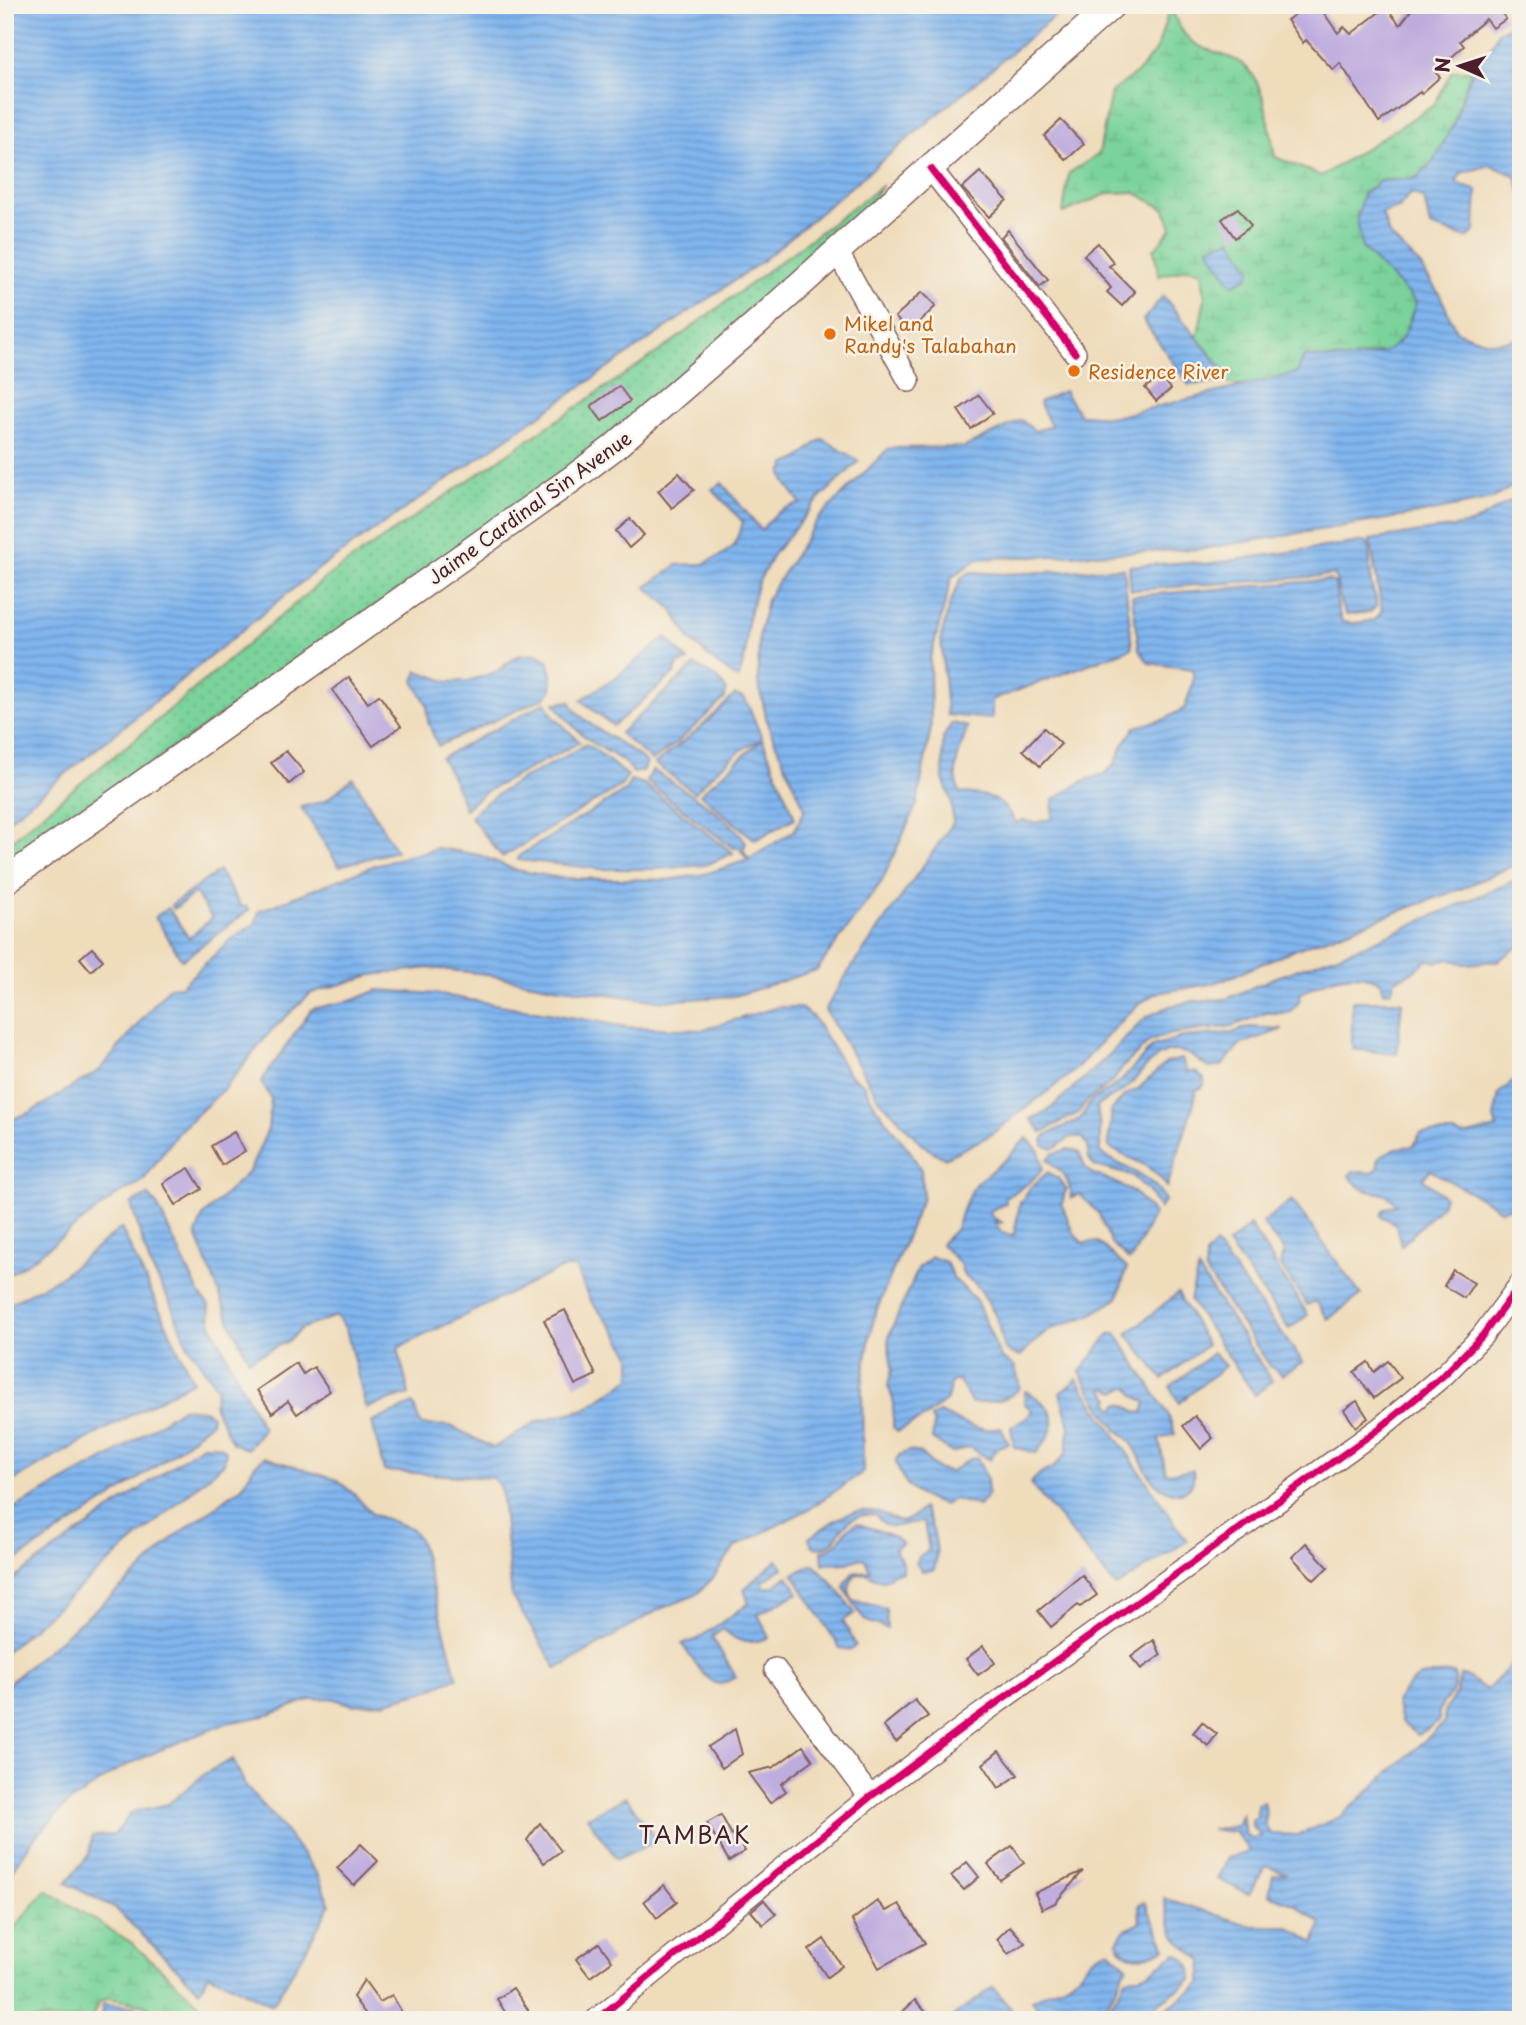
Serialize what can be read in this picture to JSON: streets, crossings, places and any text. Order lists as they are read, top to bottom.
{
  "streets": {
    "main road": ["Jaime Cardinal Sin Avenue"]
  },
  "districts": ["TAMBAK"],
  "places": ["Mikel and Randy's Talabahan", "Residence River"],
  "north": "left"
}
